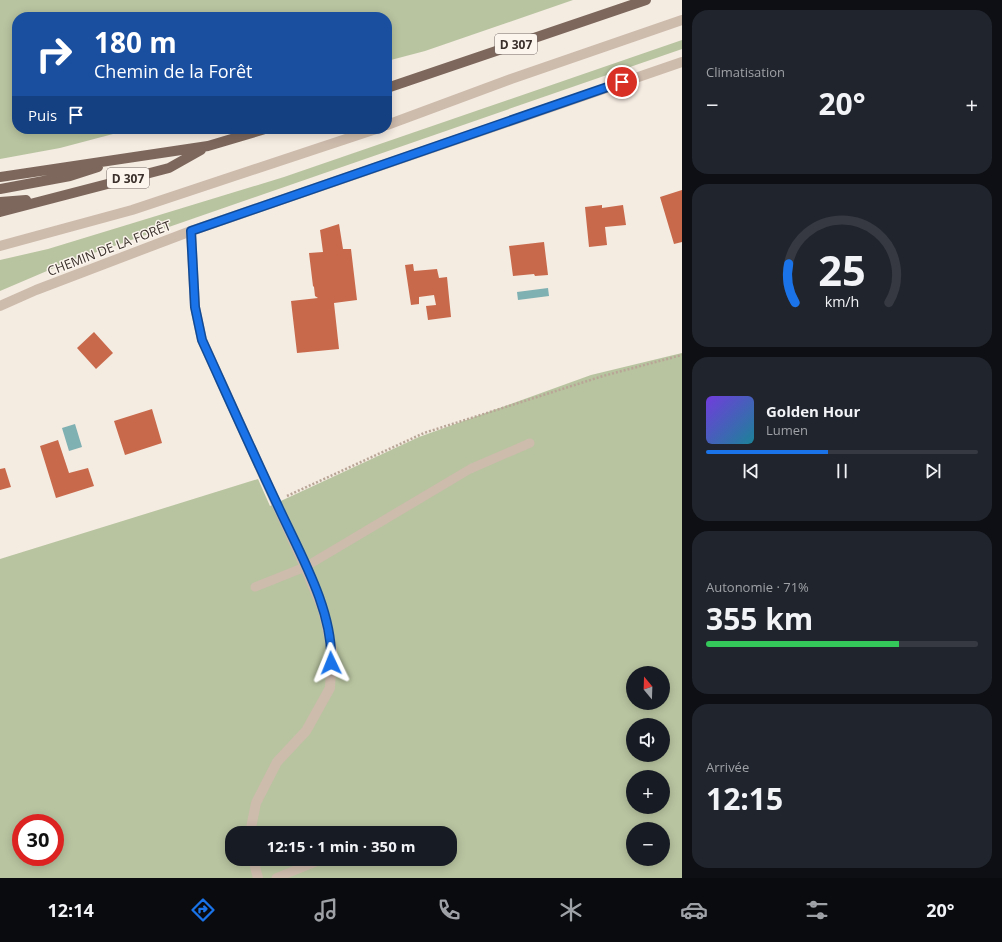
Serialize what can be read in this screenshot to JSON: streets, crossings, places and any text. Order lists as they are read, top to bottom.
{
  "streets": {
    "main road": ["D 307"],
    "street": ["CHEMIN DE LA FORÊT"]
  },
  "north": "top",
  "page": {
    "tile": [
      "Climatisation",
      ["Autonomie · 71%", "355 km"],
      ["Arrivée", "12:15"]
    ],
    "turn": ["180 m", "Chemin de la Forêt"],
    "heat": ["−", "20°", "+"],
    "then": "Puis",
    "song": ["Golden Hour", "Lumen"],
    "map_buttons": ["+", "−"],
    "limit": "30",
    "trip": "12:15 · 1 min · 350 m",
    "tabs": ["12:14", "20°"],
    "gauge": ["25", "km/h"]
  }
}
